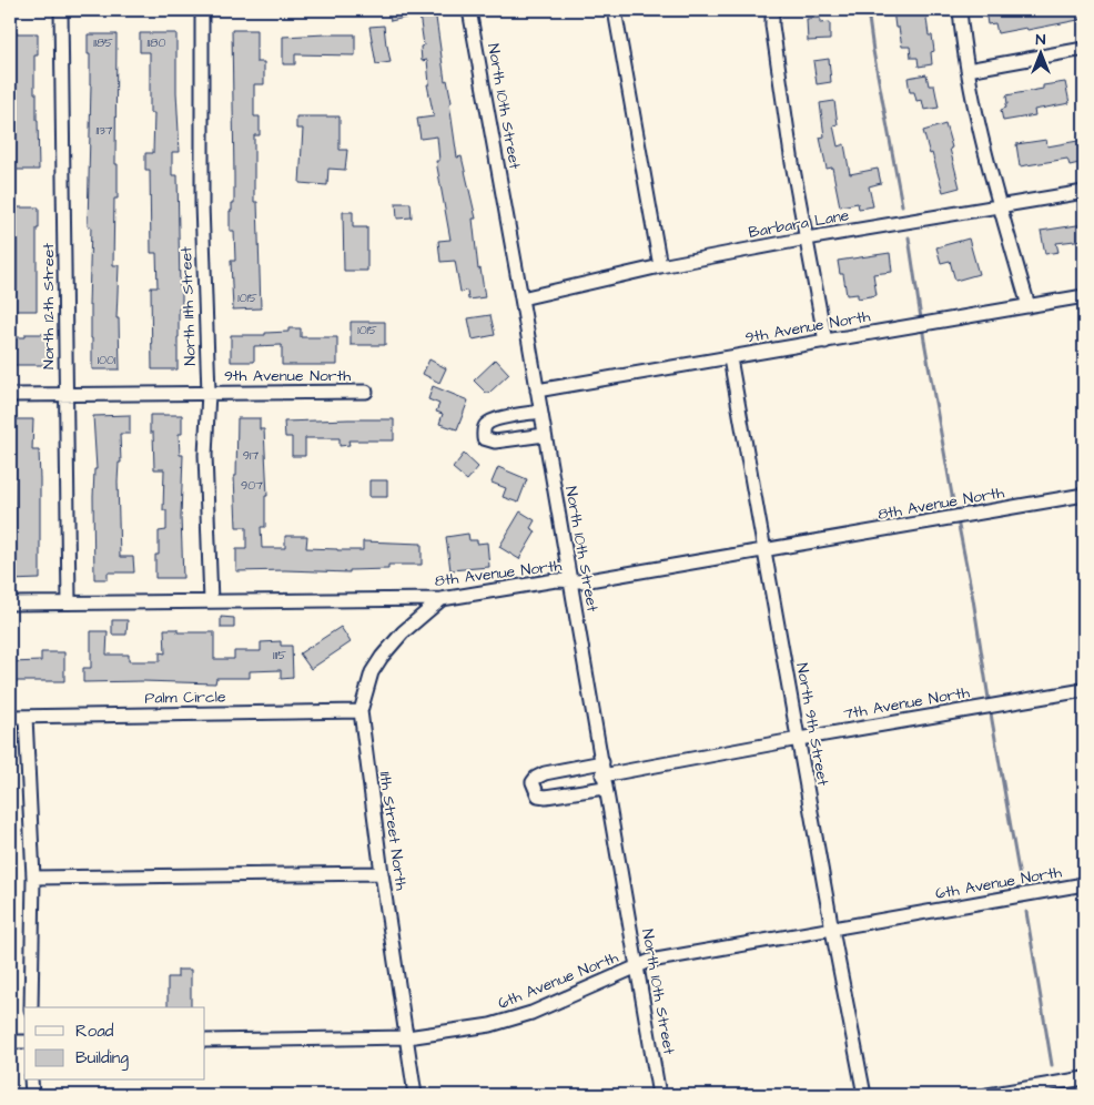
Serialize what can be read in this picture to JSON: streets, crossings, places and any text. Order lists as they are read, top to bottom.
{
  "streets": {
    "street": [
      "North 10th Street",
      "Barbara Lane",
      "North 12th Street",
      "North 11th Street",
      "9th Avenue North",
      "8th Avenue North",
      "Palm Circle",
      "7th Avenue North",
      "North 9th Street",
      "11th Street North",
      "6th Avenue North"
    ]
  },
  "crossings": [
    ["North 10th Street", "Barbara Lane"],
    ["North 10th Street", "9th Avenue North"],
    ["North 10th Street", "8th Avenue North"],
    ["North 10th Street", "7th Avenue North"],
    ["North 10th Street", "6th Avenue North"],
    ["North 12th Street", "9th Avenue North"],
    ["North 12th Street", "8th Avenue North"],
    ["North 11th Street", "9th Avenue North"],
    ["North 11th Street", "8th Avenue North"],
    ["9th Avenue North", "North 9th Street"],
    ["8th Avenue North", "North 9th Street"],
    ["8th Avenue North", "11th Street North"],
    ["Palm Circle", "11th Street North"],
    ["7th Avenue North", "North 9th Street"],
    ["North 9th Street", "6th Avenue North"],
    ["11th Street North", "6th Avenue North"]
  ],
  "house_numbers": [
    "1185",
    "1180",
    "1137",
    "1015",
    "1015",
    "1001",
    "917",
    "907",
    "1115"
  ],
  "legend": ["Road", "Building"],
  "north": "top"
}
